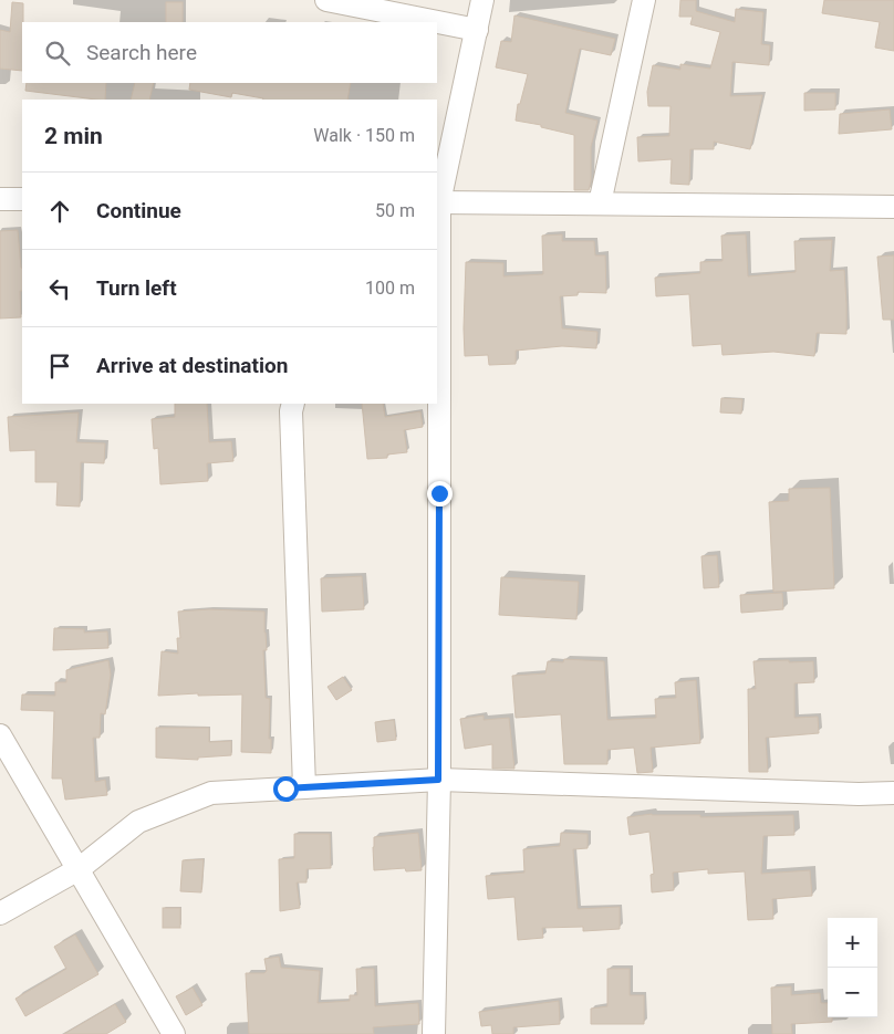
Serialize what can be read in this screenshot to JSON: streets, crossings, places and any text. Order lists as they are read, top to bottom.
{
  "page": {
    "search": "Search here",
    "heading": ["2 min", "Walk · 150 m"],
    "list": [
      ["Continue", "50 m"],
      ["Turn left", "100 m"],
      "Arrive at destination"
    ],
    "map_buttons": ["+", "−"]
  }
}
